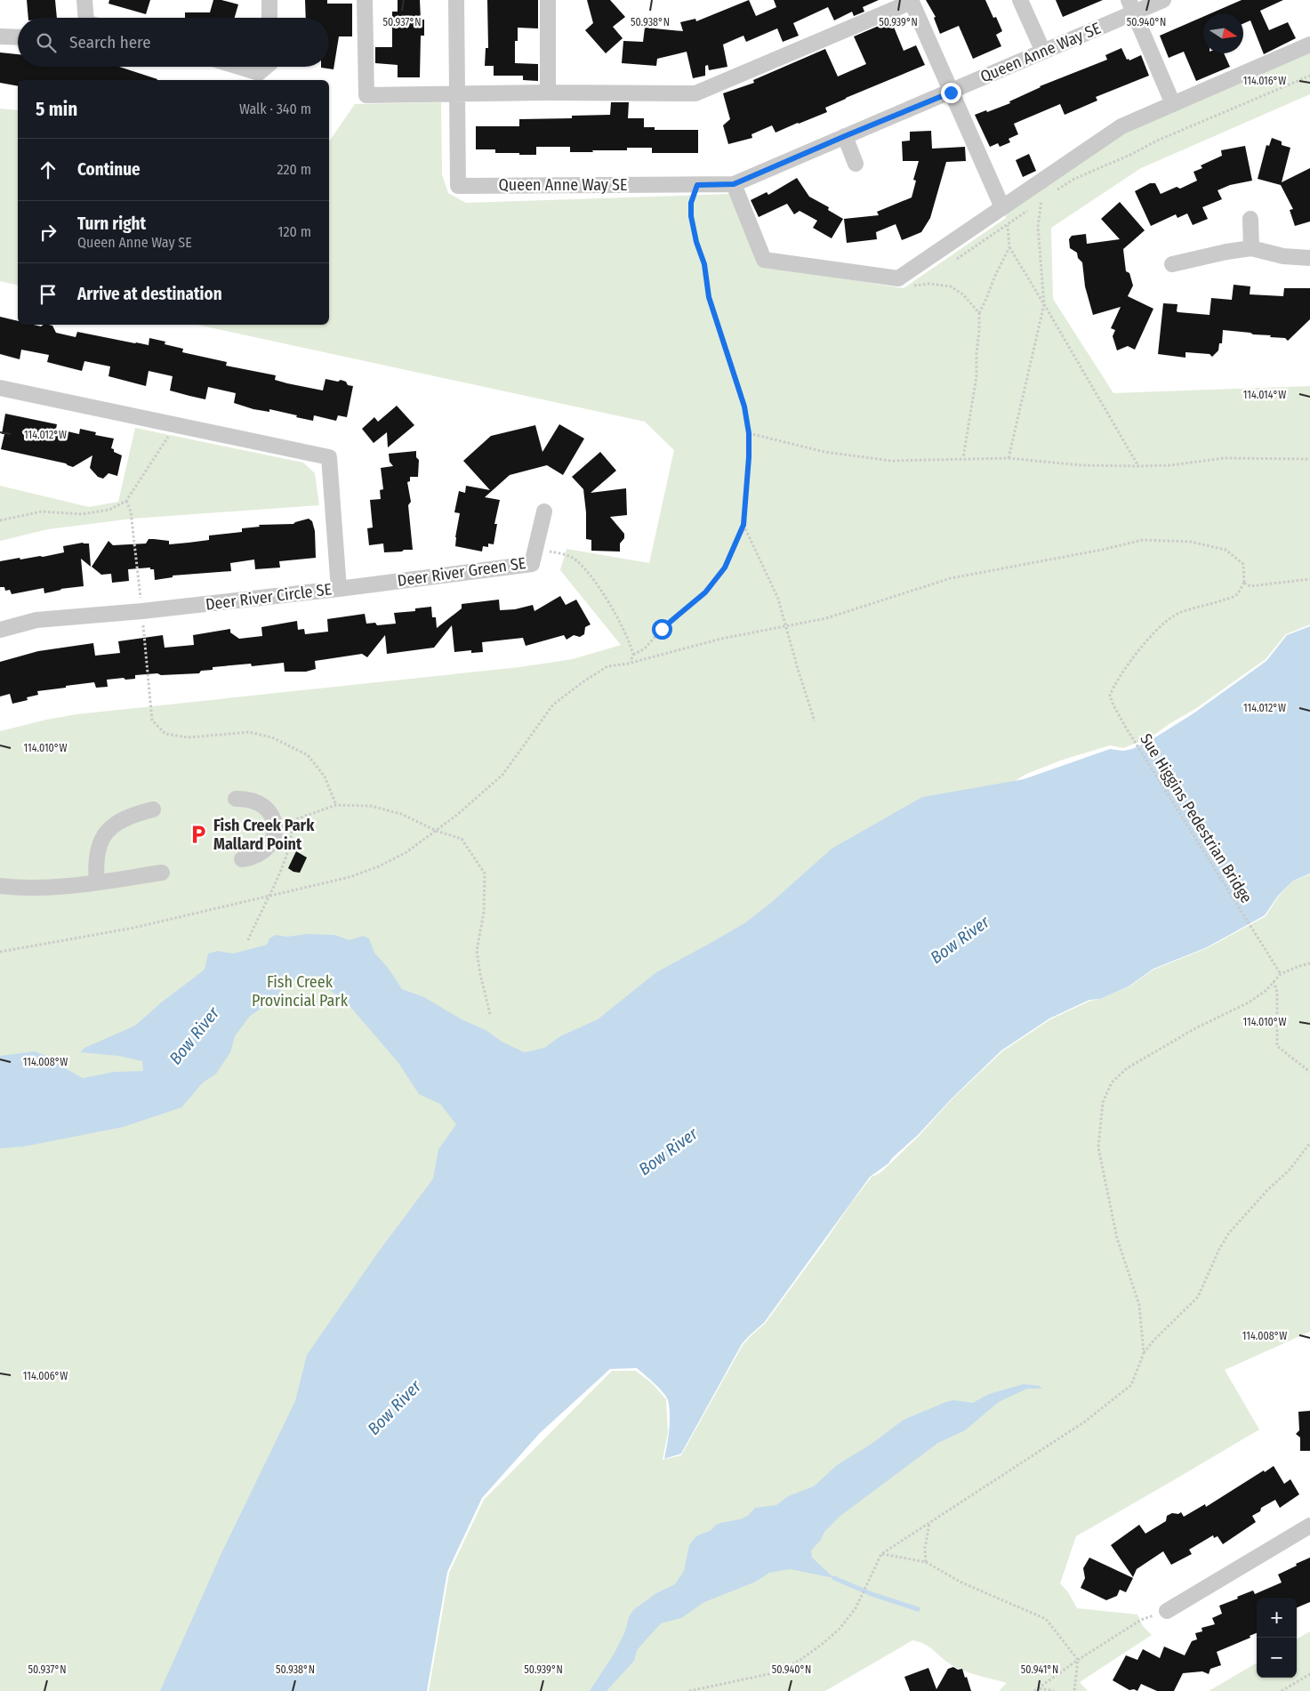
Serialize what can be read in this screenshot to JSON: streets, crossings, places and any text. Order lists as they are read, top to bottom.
{
  "streets": {
    "street": ["Queen Anne Way SE", "Deer River Green SE", "Deer River Circle SE"],
    "path": ["Sue Higgins Pedestrian Bridge"]
  },
  "crossings": [
    ["Deer River Green SE", "Deer River Circle SE"]
  ],
  "water": ["Bow River"],
  "parks": ["Fish Creek Provincial Park"],
  "places": {
    "parking": ["Fish Creek Park Mallard Point"]
  },
  "north": "right",
  "page": {
    "search": "Search here",
    "heading": ["5 min", "Walk · 340 m"],
    "list": [
      ["Continue", "220 m"],
      ["Turn right", "Queen Anne Way SE", "120 m"],
      "Arrive at destination"
    ],
    "map_buttons": ["+", "−"]
  },
  "coordinates": [
    "50.937°N",
    "50.938°N",
    "50.939°N",
    "50.940°N",
    "114.016°W",
    "114.014°W",
    "114.012°W",
    "114.010°W",
    "114.008°W",
    "114.006°W",
    "50.941°N"
  ]
}
